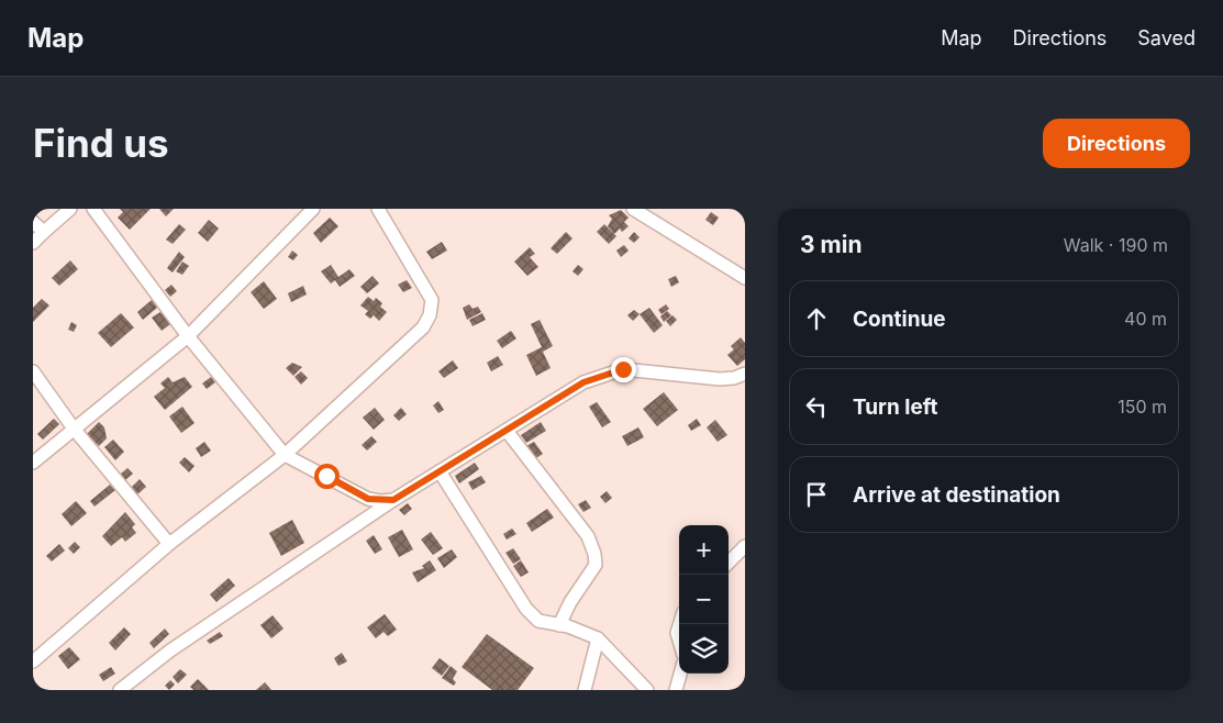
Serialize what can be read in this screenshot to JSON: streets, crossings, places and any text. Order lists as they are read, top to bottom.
{
  "page": {
    "header": "Map",
    "nav": ["Map", "Directions", "Saved"],
    "buttons": "Directions",
    "title": "Find us",
    "heading": ["3 min", "Walk · 190 m"],
    "list": [
      ["Continue", "40 m"],
      ["Turn left", "150 m"],
      "Arrive at destination"
    ],
    "map_buttons": ["+", "−"]
  }
}
